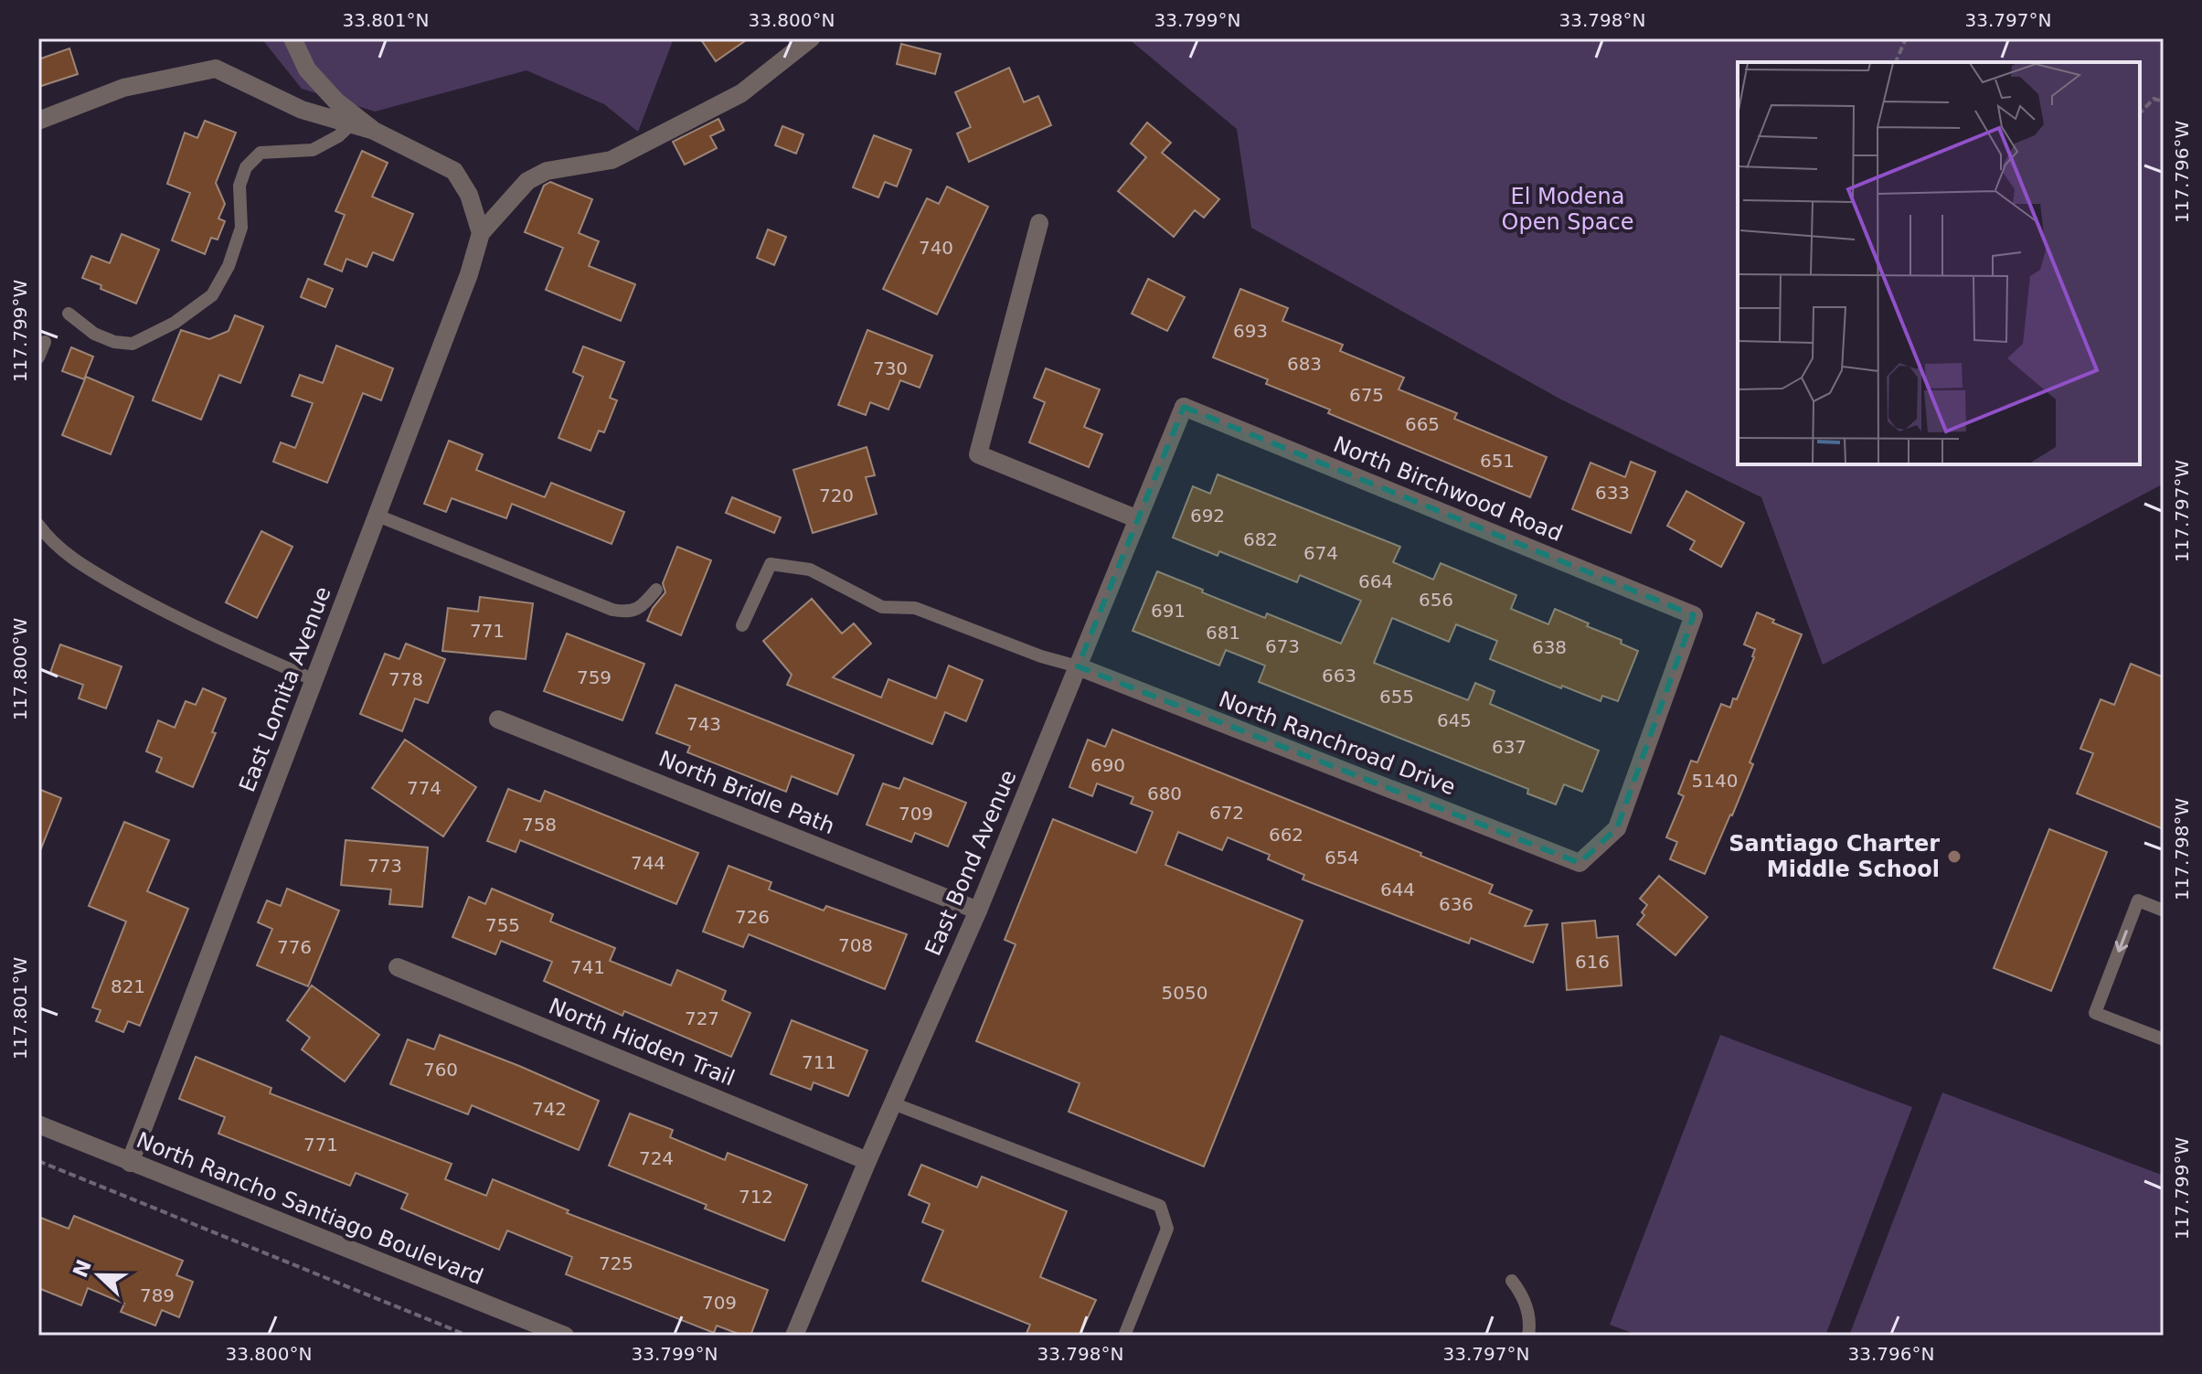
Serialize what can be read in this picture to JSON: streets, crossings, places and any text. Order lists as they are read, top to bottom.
{
  "streets": {
    "street": [
      "North Birchwood Road",
      "East Lomita Avenue",
      "North Ranchroad Drive",
      "North Bridle Path",
      "East Bond Avenue",
      "North Hidden Trail",
      "North Rancho Santiago Boulevard"
    ]
  },
  "crossings": [
    ["North Birchwood Road", "North Ranchroad Drive"],
    ["North Birchwood Road", "East Bond Avenue"],
    ["East Lomita Avenue", "North Rancho Santiago Boulevard"],
    ["North Ranchroad Drive", "East Bond Avenue"],
    ["North Bridle Path", "East Bond Avenue"],
    ["East Bond Avenue", "North Hidden Trail"]
  ],
  "parks": ["El Modena Open Space"],
  "places": ["Santiago Charter Middle School"],
  "house_numbers": [
    "740",
    "693",
    "683",
    "730",
    "675",
    "665",
    "651",
    "633",
    "720",
    "692",
    "682",
    "674",
    "664",
    "656",
    "691",
    "771",
    "681",
    "673",
    "638",
    "663",
    "759",
    "778",
    "655",
    "645",
    "743",
    "637",
    "690",
    "5140",
    "774",
    "680",
    "672",
    "709",
    "758",
    "662",
    "654",
    "744",
    "773",
    "644",
    "636",
    "726",
    "755",
    "708",
    "776",
    "616",
    "741",
    "821",
    "5050",
    "727",
    "711",
    "760",
    "742",
    "771",
    "724",
    "712",
    "725",
    "789",
    "709"
  ],
  "north": "left",
  "coordinates": [
    "33.801°N",
    "33.800°N",
    "33.799°N",
    "33.798°N",
    "33.797°N",
    "117.796°W",
    "117.799°W",
    "117.797°W",
    "117.800°W",
    "117.798°W",
    "117.801°W",
    "33.796°N"
  ]
}
